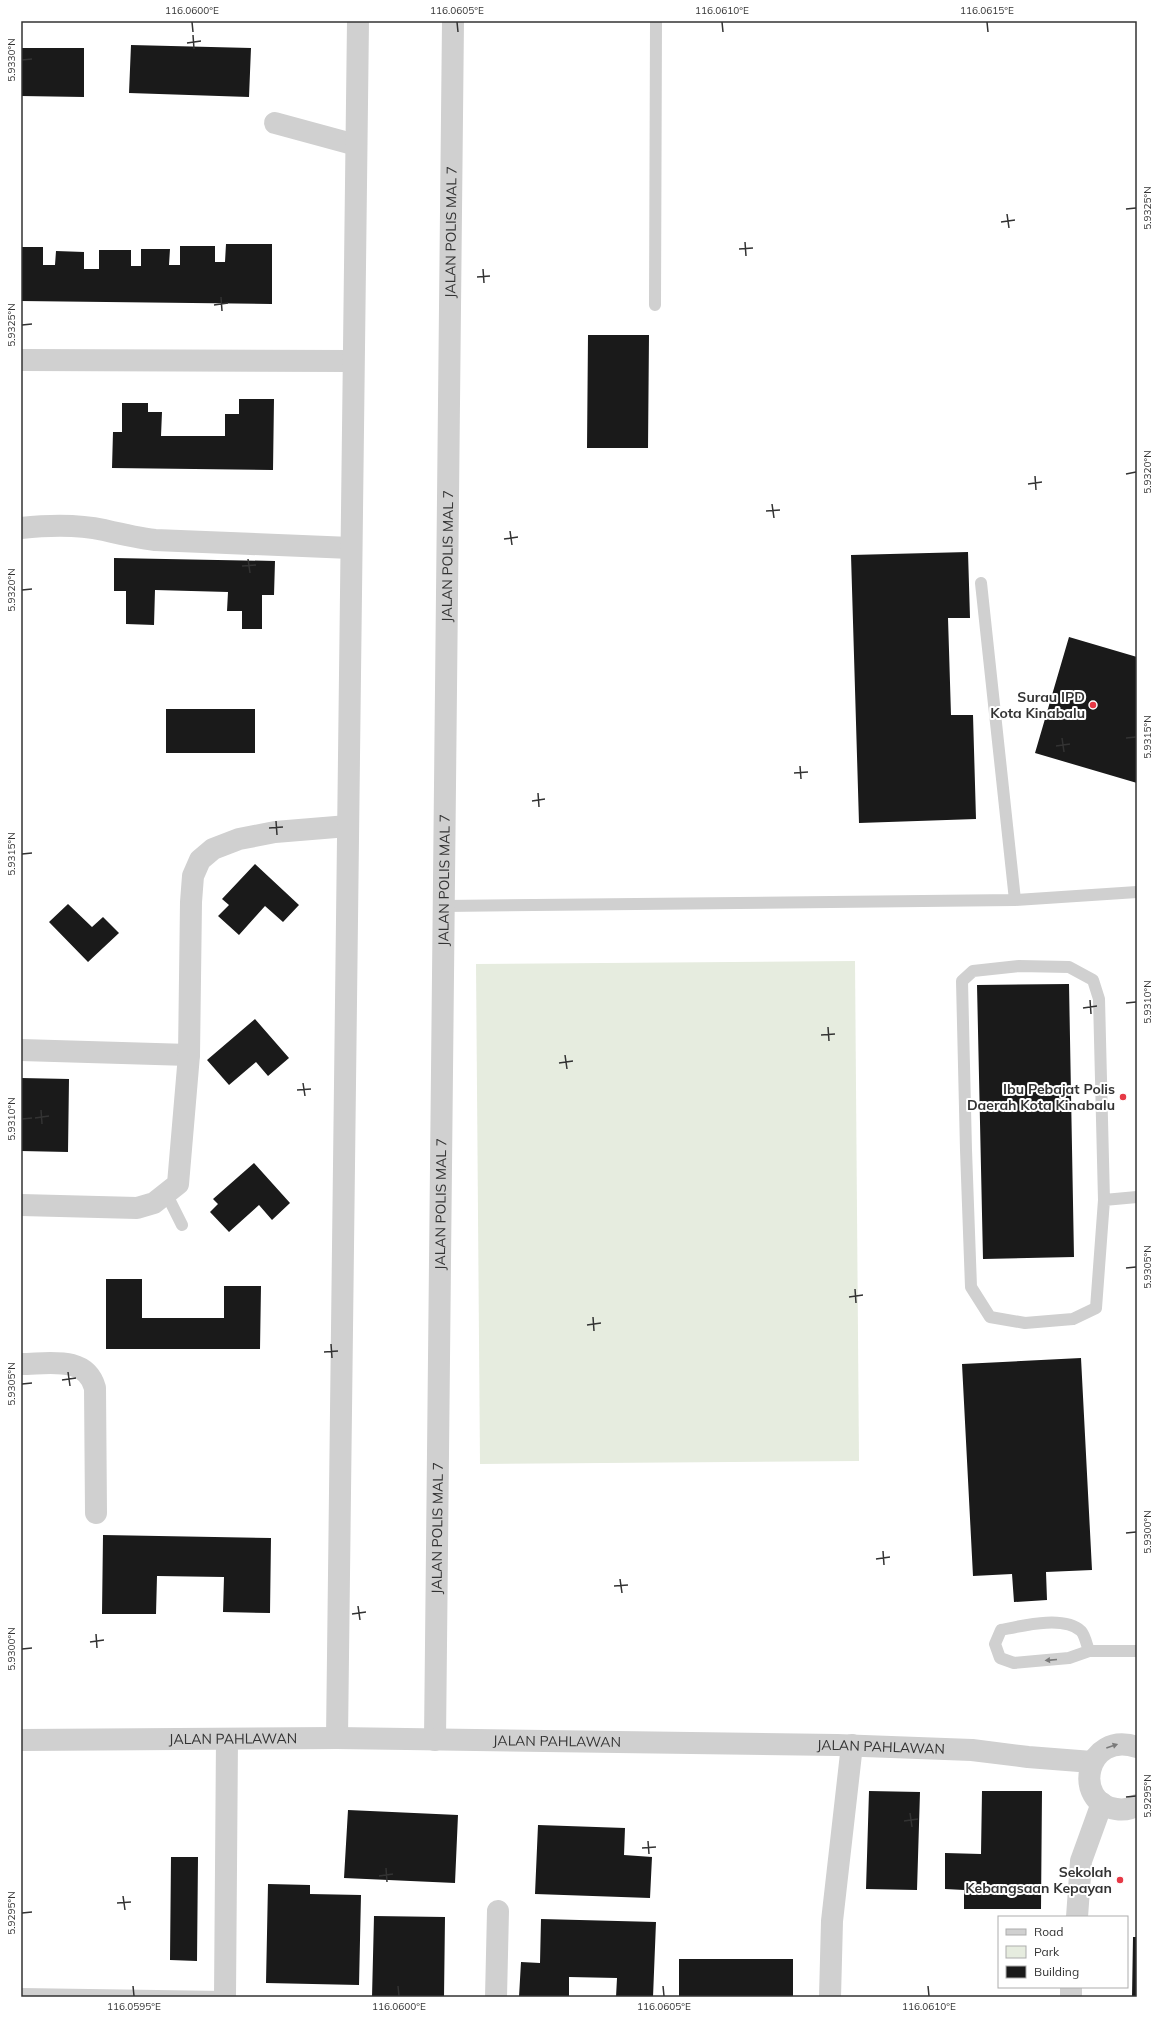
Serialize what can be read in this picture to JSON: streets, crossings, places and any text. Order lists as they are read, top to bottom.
{
  "streets": {
    "street": ["JALAN POLIS MAL 7", "JALAN PAHLAWAN"]
  },
  "crossings": [
    ["JALAN POLIS MAL 7", "JALAN PAHLAWAN"]
  ],
  "places": ["Surau IPD Kota Kinabalu", "Ibu Pebajat Polis Daerah Kota Kinabalu", "Sekolah Kebangsaan Kepayan"],
  "legend": ["Road", "Park", "Building"],
  "coordinates": [
    "116.0600°E",
    "116.0605°E",
    "116.0610°E",
    "116.0615°E",
    "5.9330°N",
    "5.9325°N",
    "5.9320°N",
    "5.9315°N",
    "5.9310°N",
    "5.9305°N",
    "5.9300°N",
    "5.9295°N",
    "116.0595°E"
  ]
}
